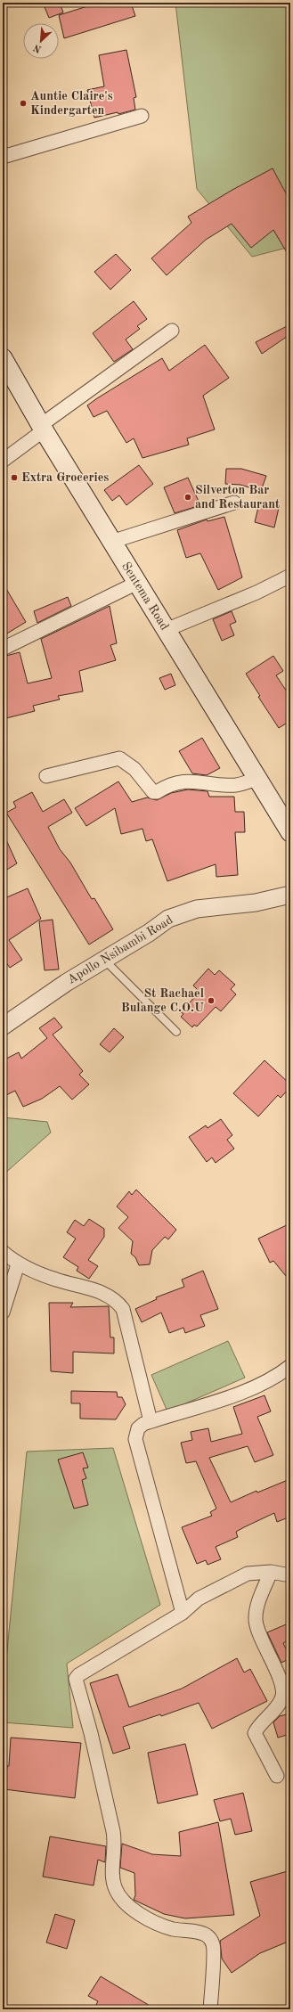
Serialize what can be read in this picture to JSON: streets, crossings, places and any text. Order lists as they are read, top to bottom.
{
  "streets": {
    "main road": ["Sentema Road"],
    "street": ["Apollo Nsibambi Road"]
  },
  "places": [
    "Auntie Claire's Kindergarten",
    "Extra Groceries",
    "Silverton Bar and Restaurant",
    "St Rachael Bulange C.O.U"
  ],
  "north": "bottom left"
}
